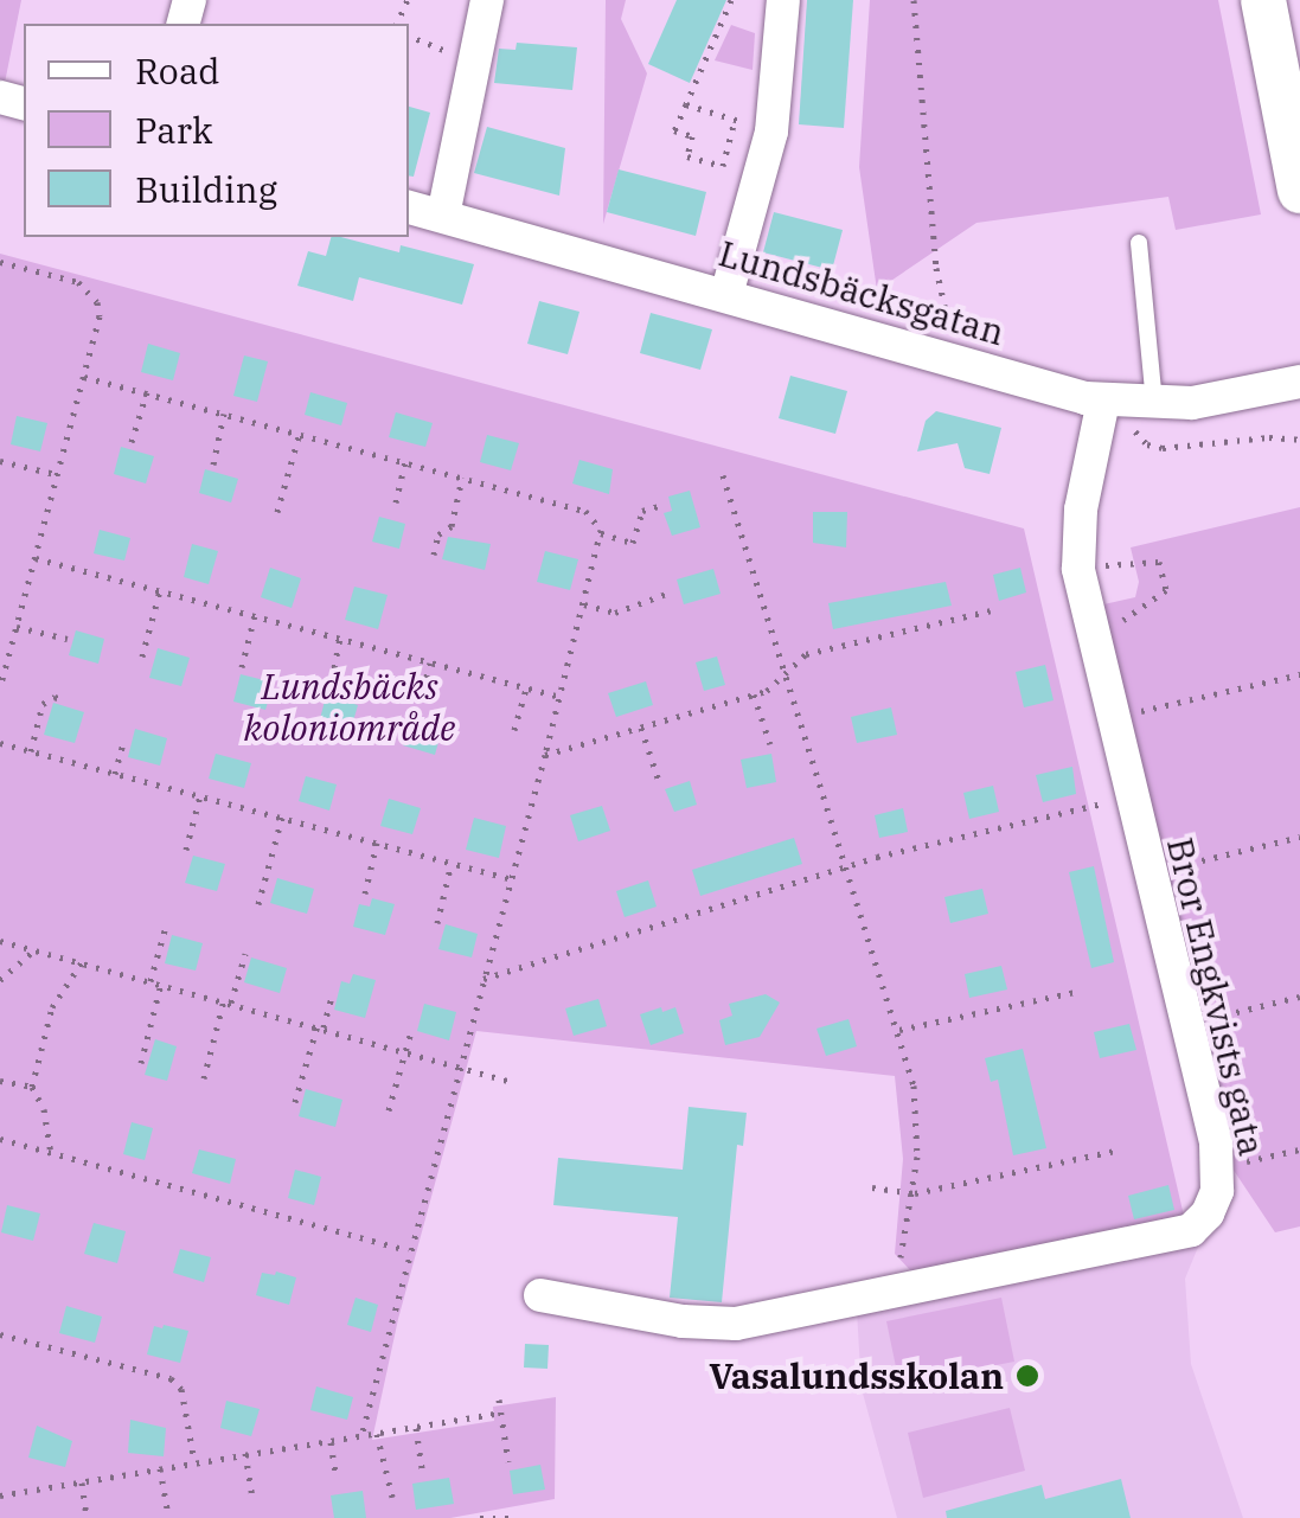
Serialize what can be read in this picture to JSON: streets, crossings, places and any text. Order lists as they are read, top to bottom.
{
  "streets": {
    "street": ["Lundsbäcksgatan", "Bror Engkvists gata"]
  },
  "crossings": [
    ["Lundsbäcksgatan", "Bror Engkvists gata"]
  ],
  "parks": ["Lundsbäcks koloniområde"],
  "places": ["Vasalundsskolan"],
  "legend": ["Road", "Park", "Building"]
}
